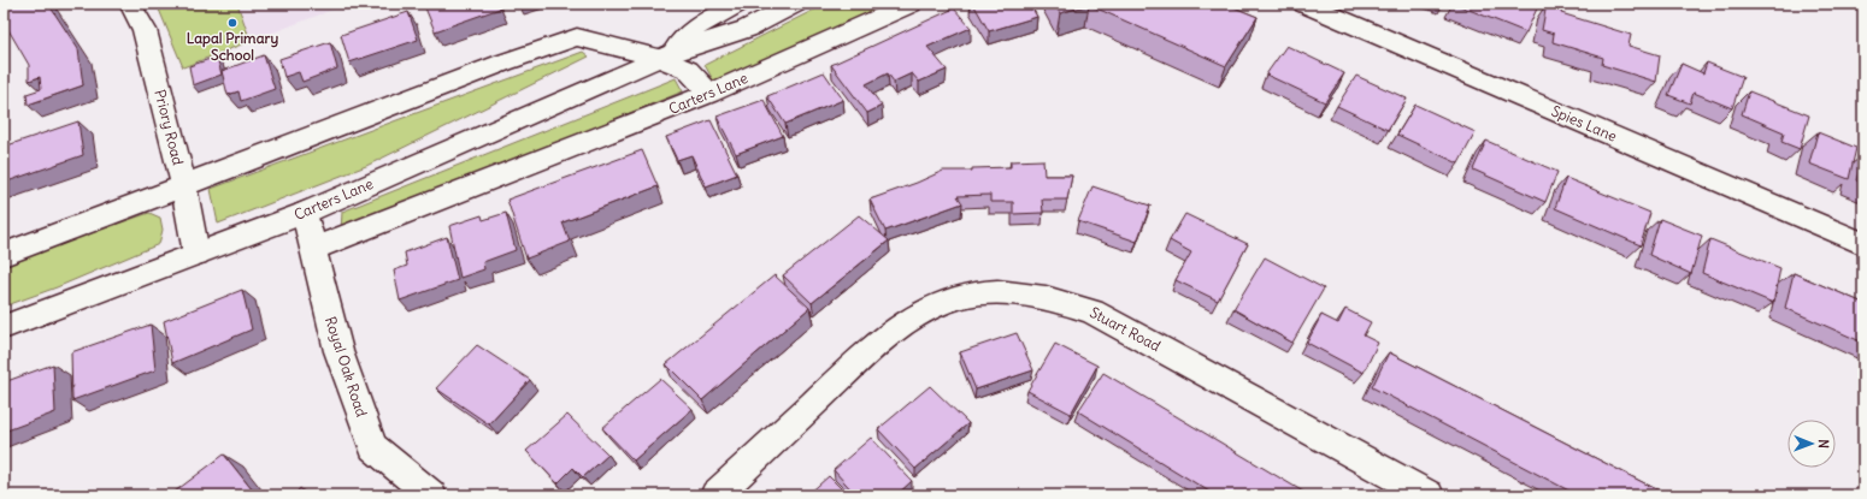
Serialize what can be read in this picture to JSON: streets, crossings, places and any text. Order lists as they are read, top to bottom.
{
  "streets": {
    "street": [
      "Carters Lane",
      "Spies Lane",
      "Priory Road",
      "Stuart Road",
      "Royal Oak Road"
    ]
  },
  "crossings": [
    ["Carters Lane", "Priory Road"],
    ["Carters Lane", "Royal Oak Road"]
  ],
  "places": ["Lapal Primary School"],
  "north": "right"
}
